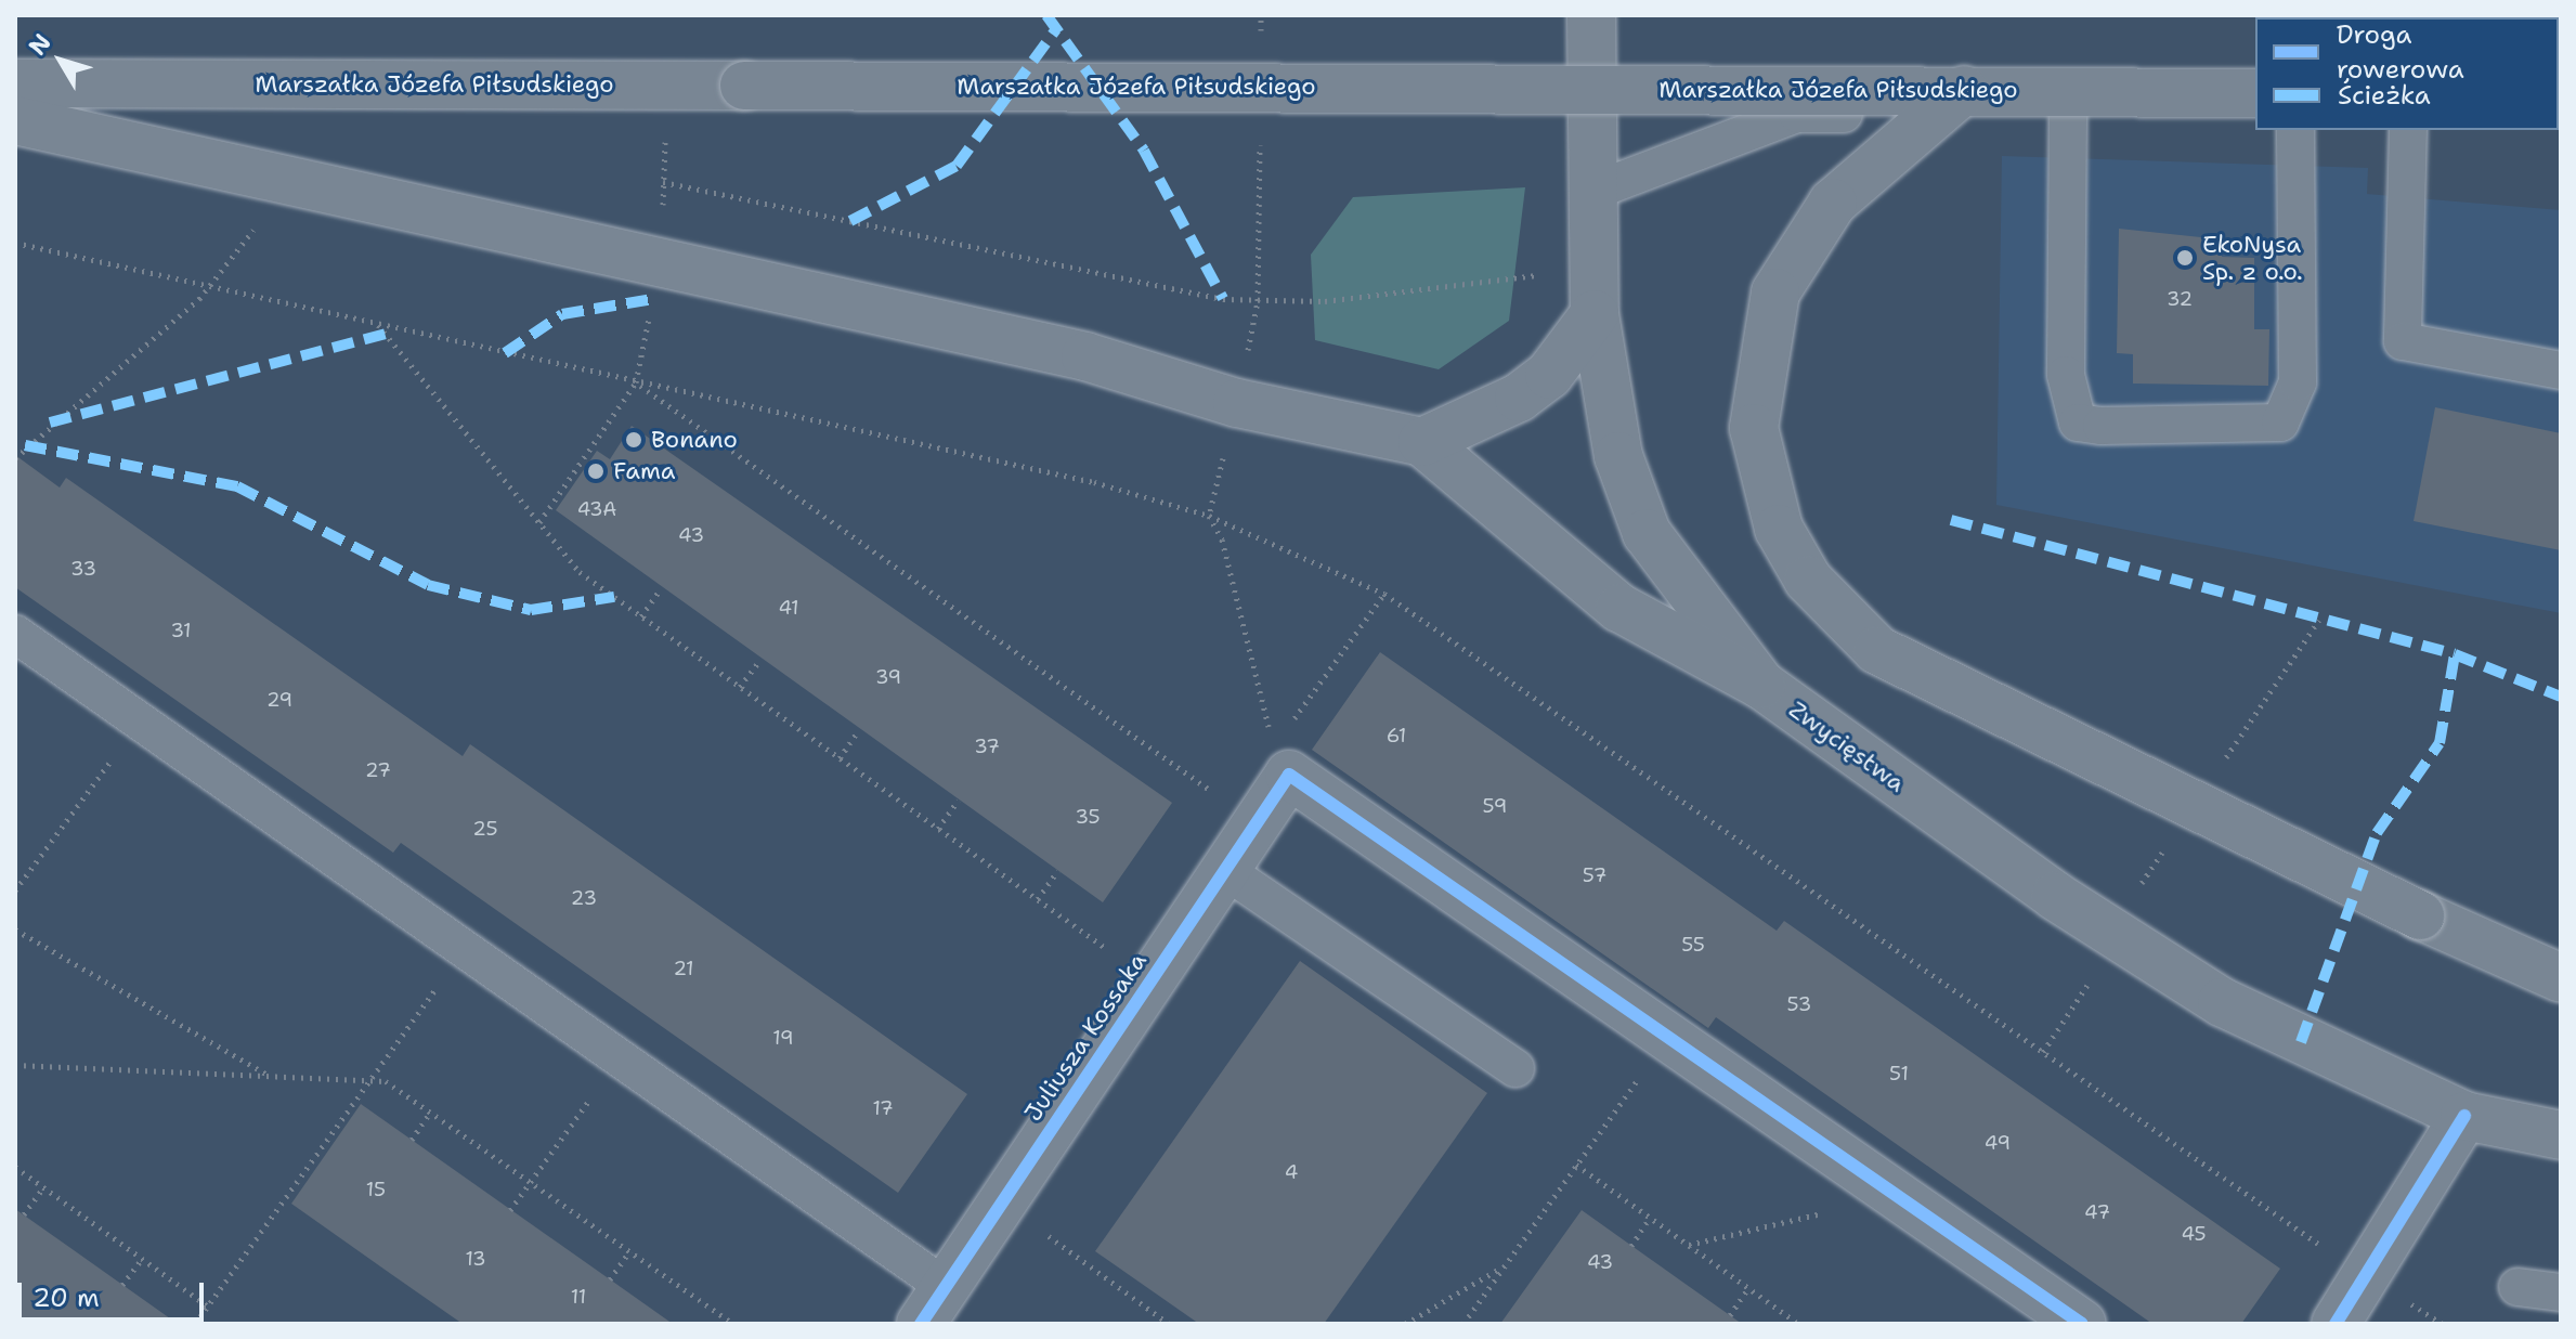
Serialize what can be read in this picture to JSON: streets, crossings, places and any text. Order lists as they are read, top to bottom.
{
  "streets": {
    "main road": ["Marszałka Józefa Piłsudskiego", "Zwycięstwa", "Juliusza Kossaka"]
  },
  "places": ["EkoNysa Sp. z o.o.", "Bonano", "Fama"],
  "house_numbers": [
    "32",
    "43A",
    "43",
    "33",
    "41",
    "31",
    "39",
    "29",
    "61",
    "37",
    "27",
    "59",
    "35",
    "25",
    "57",
    "23",
    "55",
    "21",
    "53",
    "19",
    "51",
    "17",
    "49",
    "4",
    "15",
    "47",
    "45",
    "13",
    "43",
    "11"
  ],
  "legend": ["Droga rowerowa", "Ścieżka"],
  "scale_bar": "20 m",
  "north": "top left"
}
